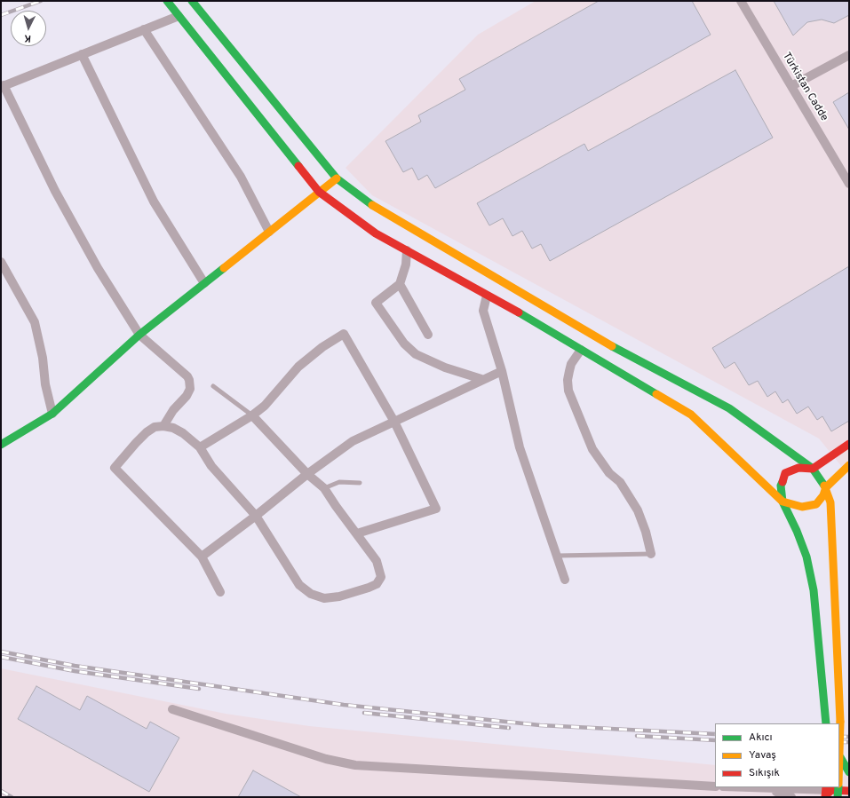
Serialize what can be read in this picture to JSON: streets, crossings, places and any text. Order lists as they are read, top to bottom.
{
  "streets": {
    "street": ["Türkistan Cadde"]
  },
  "legend": ["Akıcı", "Yavaş", "Sıkışık"],
  "north": "bottom"
}
